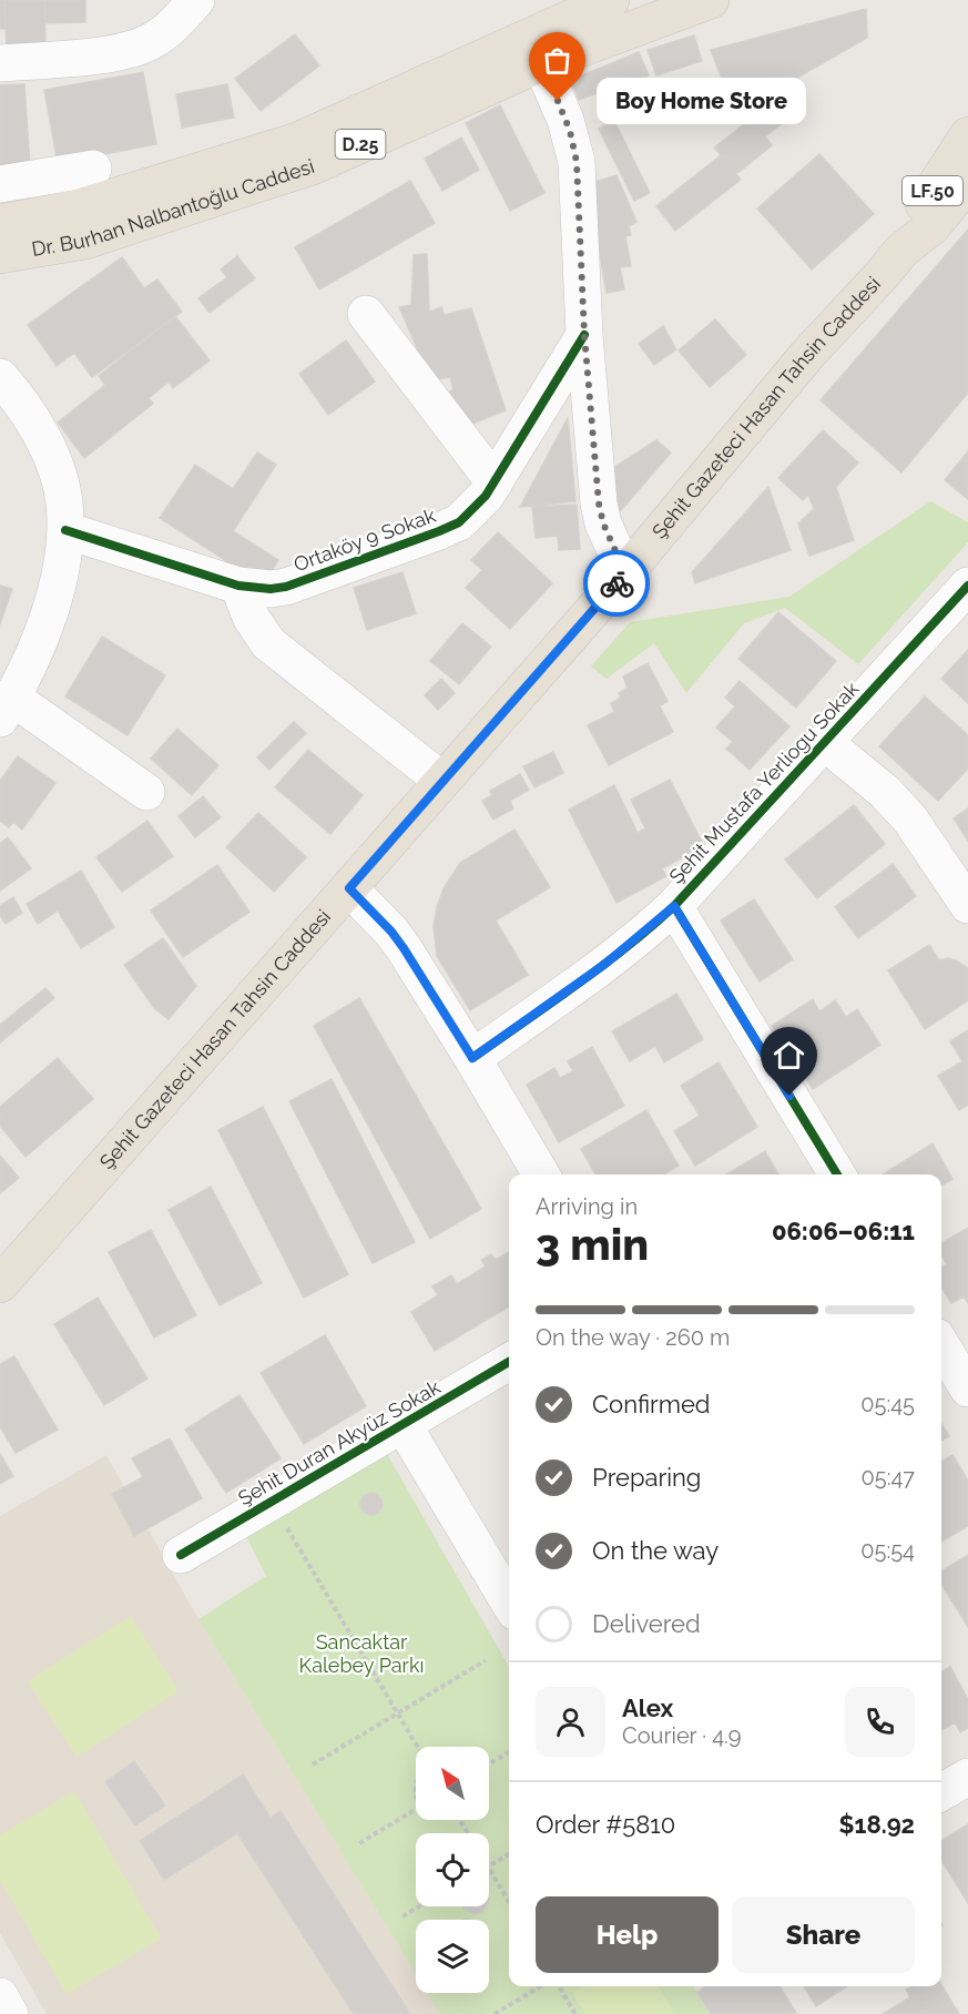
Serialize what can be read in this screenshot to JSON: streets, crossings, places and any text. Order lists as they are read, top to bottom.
{
  "streets": {
    "main road": [
      "D.25",
      "LF.50",
      "Dr. Burhan Nalbantoğlu Caddesi",
      "Şehit Gazeteci Hasan Tahsin Caddesi"
    ],
    "street": ["Ortaköy 9 Sokak", "Şehit Mustafa Yerliogu Sokak", "Şehit Duran Akyüz Sokak"]
  },
  "parks": ["Sancaktar Kalebey Parkı"],
  "places": ["Boy Home Store"],
  "north": "top left",
  "page": {
    "bubble": "Boy Home Store",
    "heading": ["3 min", "Arriving in", "06:06–06:11"],
    "panel": [
      "Alex",
      "Courier · 4.9",
      "Order #5810",
      "$18.92"
    ],
    "bar": "On the way · 260 m",
    "list": [
      ["Confirmed", "05:45"],
      ["Preparing", "05:47"],
      ["On the way", "05:54"],
      "Delivered"
    ],
    "buttons": ["Help", "Share"]
  }
}
